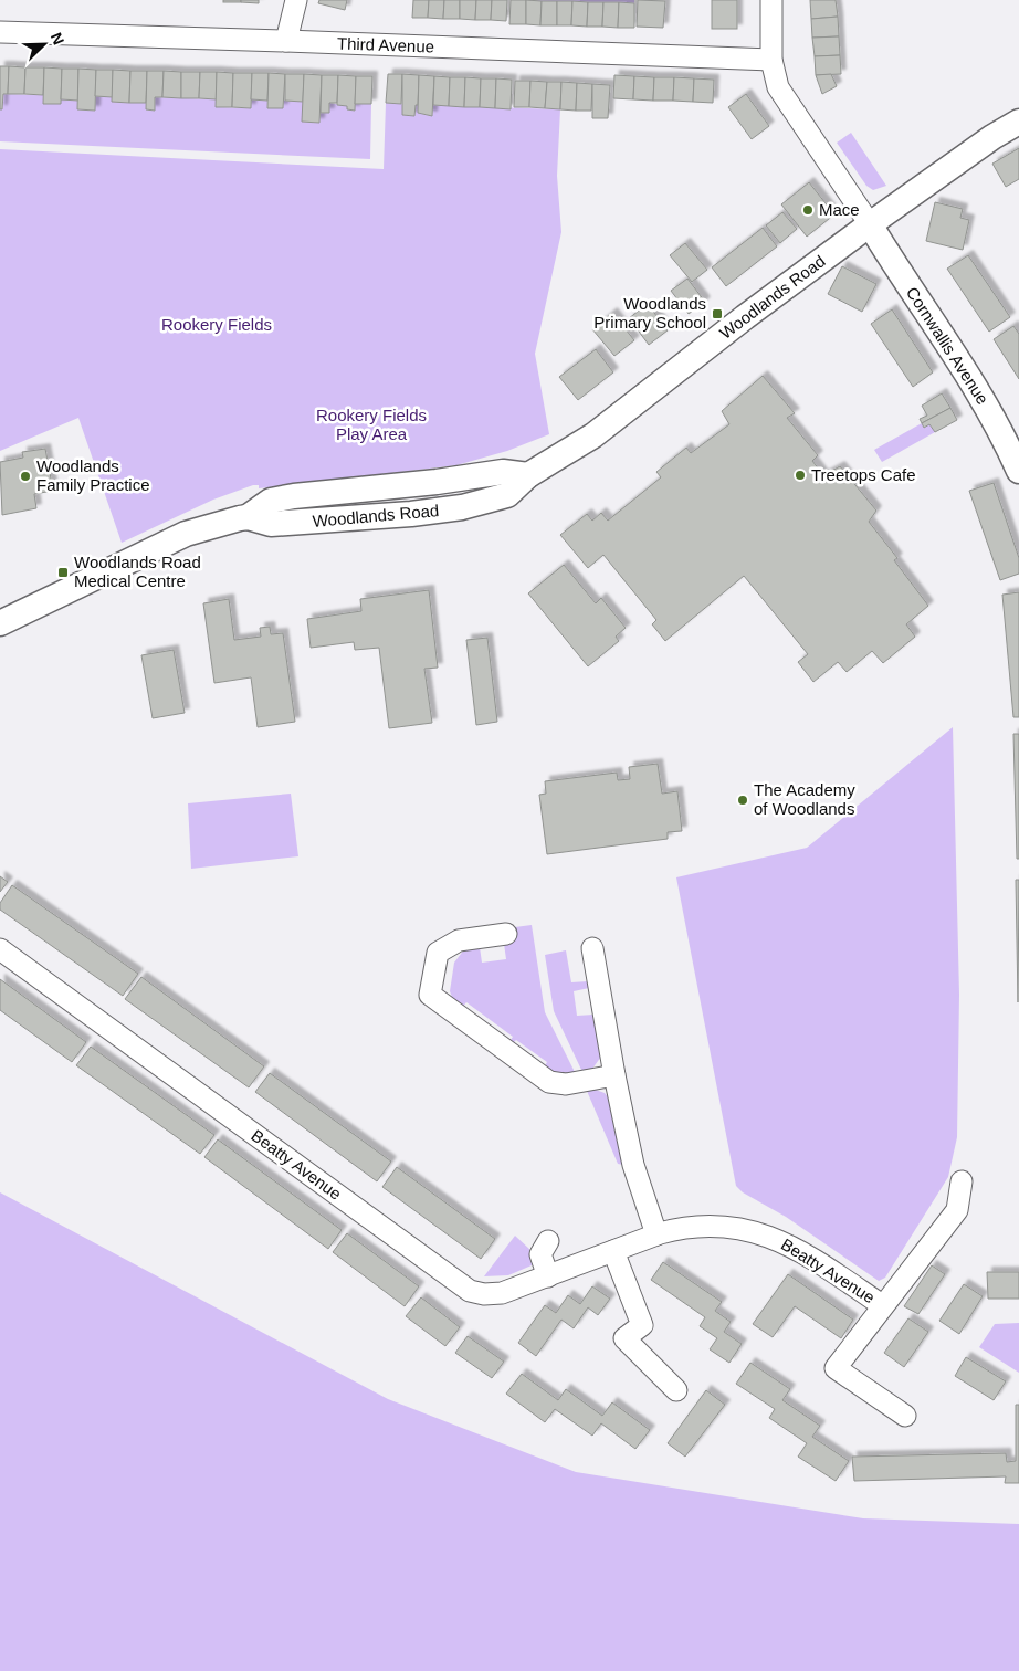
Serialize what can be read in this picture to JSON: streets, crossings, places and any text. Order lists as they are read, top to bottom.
{
  "streets": {
    "street": [
      "Third Avenue",
      "Woodlands Road",
      "Cornwallis Avenue",
      "Beatty Avenue"
    ]
  },
  "crossings": [
    ["Woodlands Road", "Cornwallis Avenue"]
  ],
  "parks": ["Rookery Fields", "Rookery Fields Play Area"],
  "places": {
    "other": [
      "Mace",
      "Treetops Cafe",
      "Woodlands Family Practice",
      "The Academy of Woodlands"
    ],
    "transit": ["Woodlands Primary School", "Woodlands Road Medical Centre"]
  },
  "north": "top right"
}
